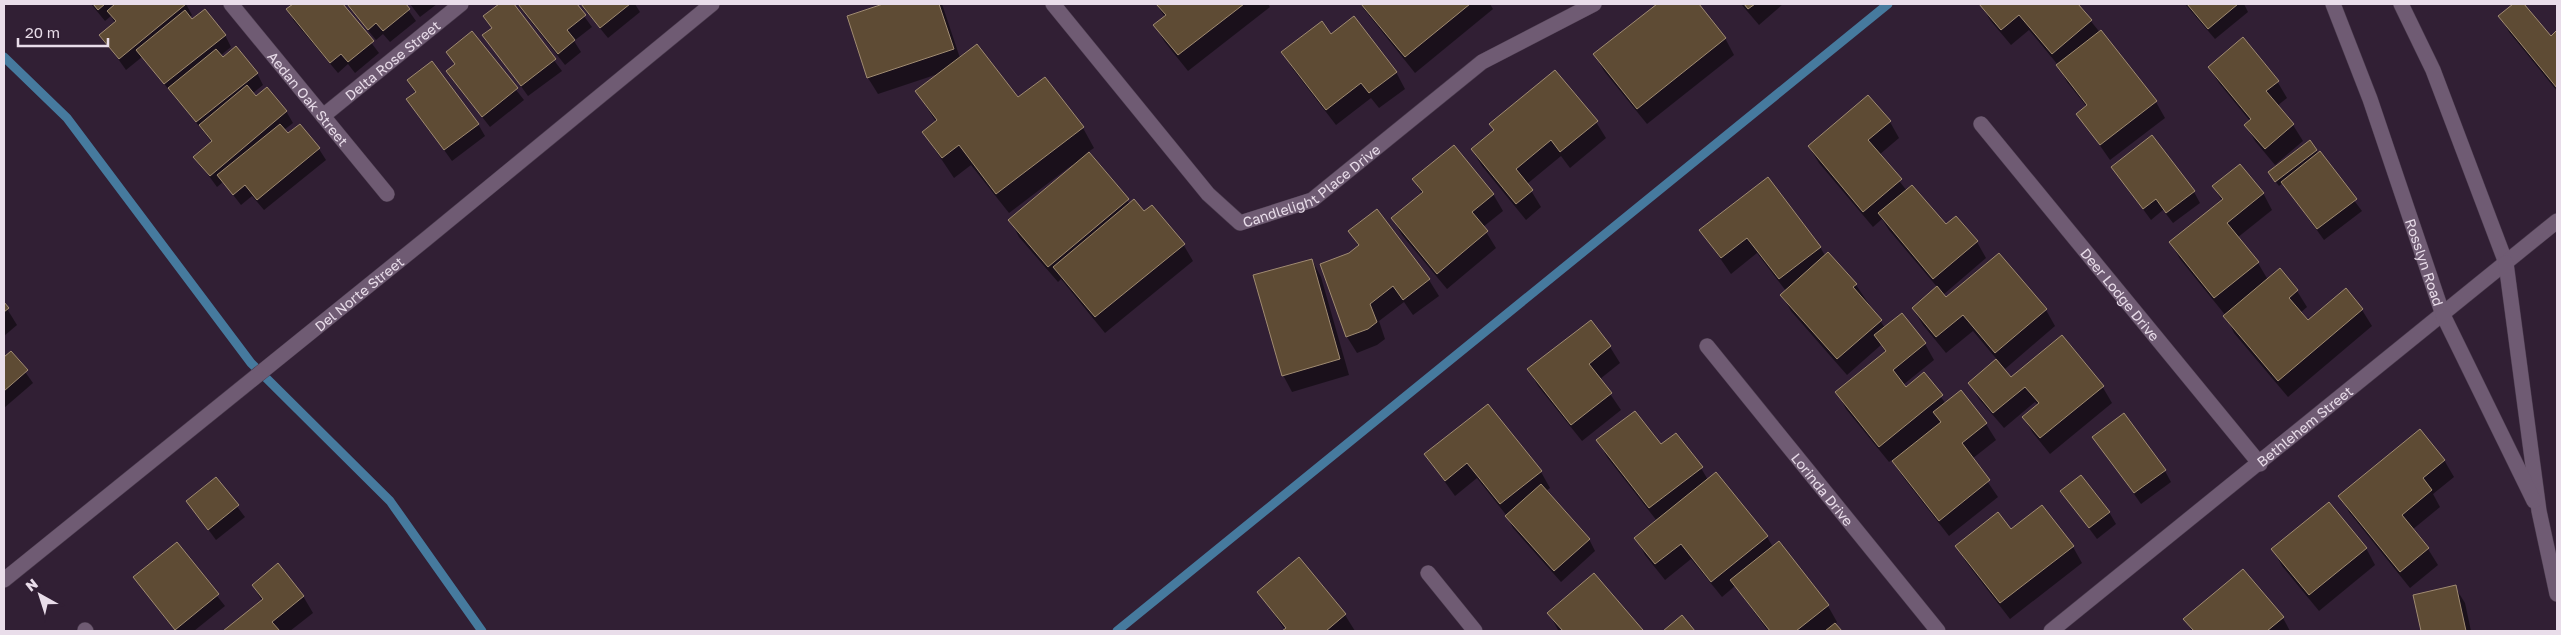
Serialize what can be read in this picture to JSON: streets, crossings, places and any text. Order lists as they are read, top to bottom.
{
  "streets": {
    "street": [
      "Delta Rose Street",
      "Aedan Oak Street",
      "Candlelight Place Drive",
      "Rosslyn Road",
      "Del Norte Street",
      "Deer Lodge Drive",
      "Bethlehem Street",
      "Lorinda Drive"
    ]
  },
  "crossings": [
    ["Delta Rose Street", "Aedan Oak Street"],
    ["Rosslyn Road", "Bethlehem Street"],
    ["Deer Lodge Drive", "Bethlehem Street"]
  ],
  "scale_bar": "20 m",
  "north": "top left"
}
